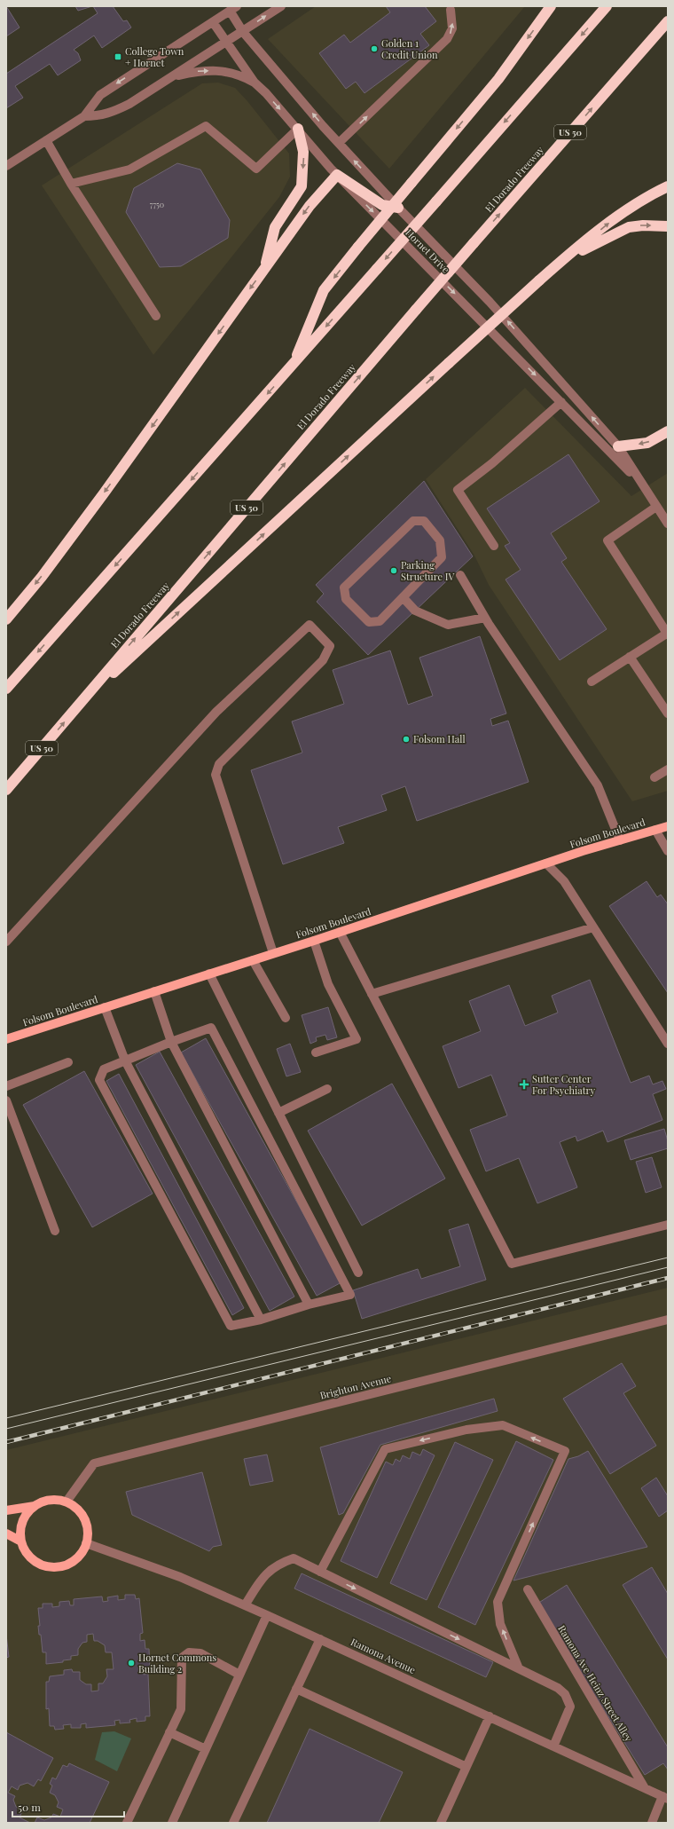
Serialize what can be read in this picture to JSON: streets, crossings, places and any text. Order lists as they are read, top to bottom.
{
  "streets": {
    "highway": ["US 50", "El Dorado Freeway"],
    "main road": ["Folsom Boulevard"],
    "street": [
      "Hornet Drive",
      "Brighton Avenue",
      "Ramona Avenue",
      "Ramona Ave Heinz Street Alley"
    ]
  },
  "crossings": [
    ["Brighton Avenue", "Ramona Avenue"],
    ["Ramona Avenue", "Ramona Ave Heinz Street Alley"]
  ],
  "places": {
    "other": [
      "Golden 1 Credit Union",
      "Parking Structure IV",
      "Folsom Hall",
      "Hornet Commons Building 2"
    ],
    "transit": ["College Town + Hornet"],
    "health": ["Sutter Center For Psychiatry"]
  },
  "house_numbers": ["7750"],
  "scale_bar": "50 m"
}
